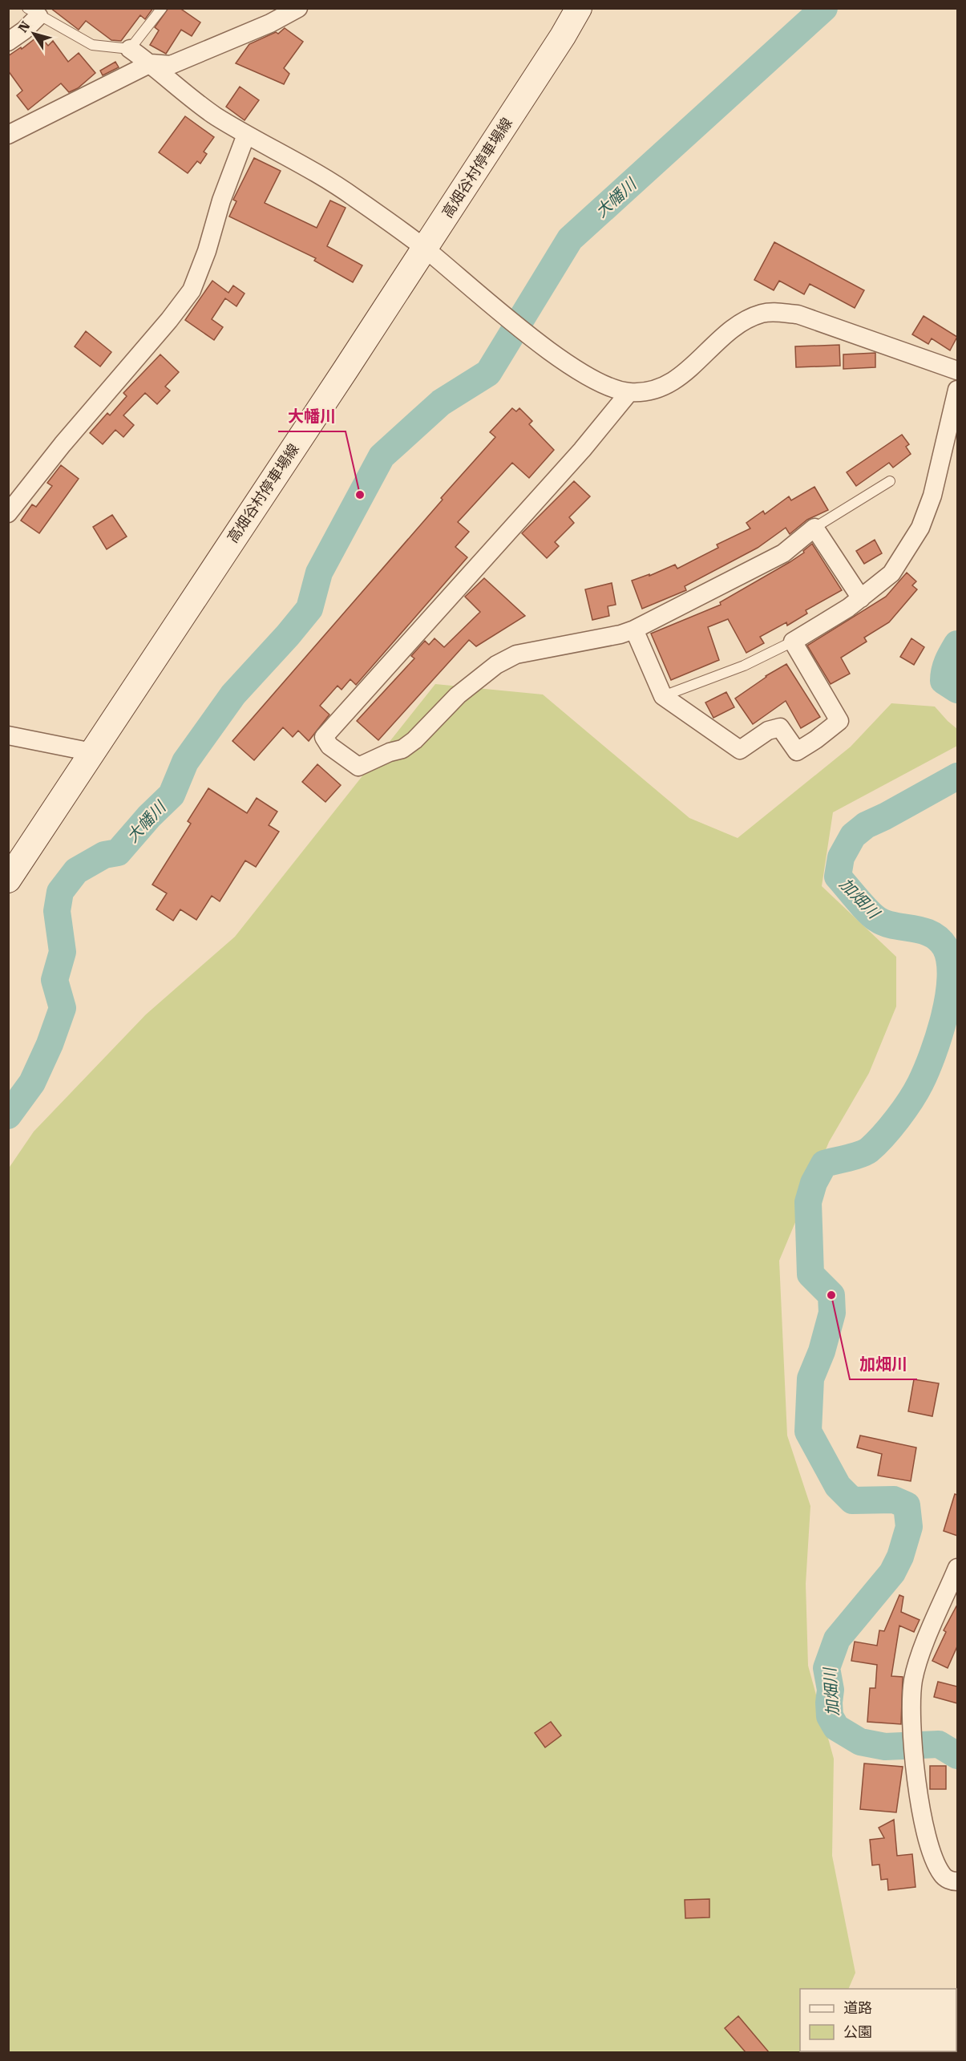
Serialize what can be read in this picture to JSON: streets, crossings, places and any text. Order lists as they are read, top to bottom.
{
  "streets": {
    "main road": ["高畑谷村停車場線"]
  },
  "water": ["大幡川", "加畑川"],
  "places": ["大幡川", "加畑川"],
  "legend": ["道路", "公園"],
  "north": "top left"
}
